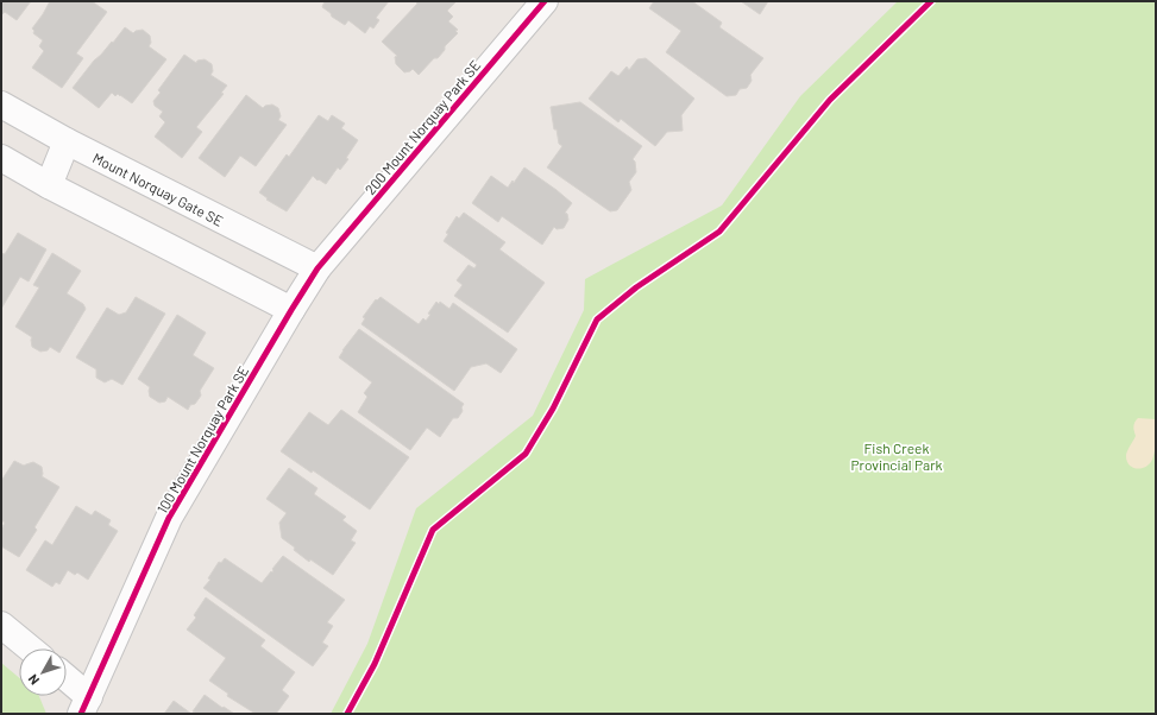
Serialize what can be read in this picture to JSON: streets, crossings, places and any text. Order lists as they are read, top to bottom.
{
  "streets": {
    "street": ["200 Mount Norquay Park SE", "Mount Norquay Gate SE", "100 Mount Norquay Park SE"]
  },
  "crossings": [
    ["200 Mount Norquay Park SE", "Mount Norquay Gate SE"],
    ["200 Mount Norquay Park SE", "100 Mount Norquay Park SE"]
  ],
  "parks": ["Fish Creek Provincial Park"],
  "north": "bottom left"
}
